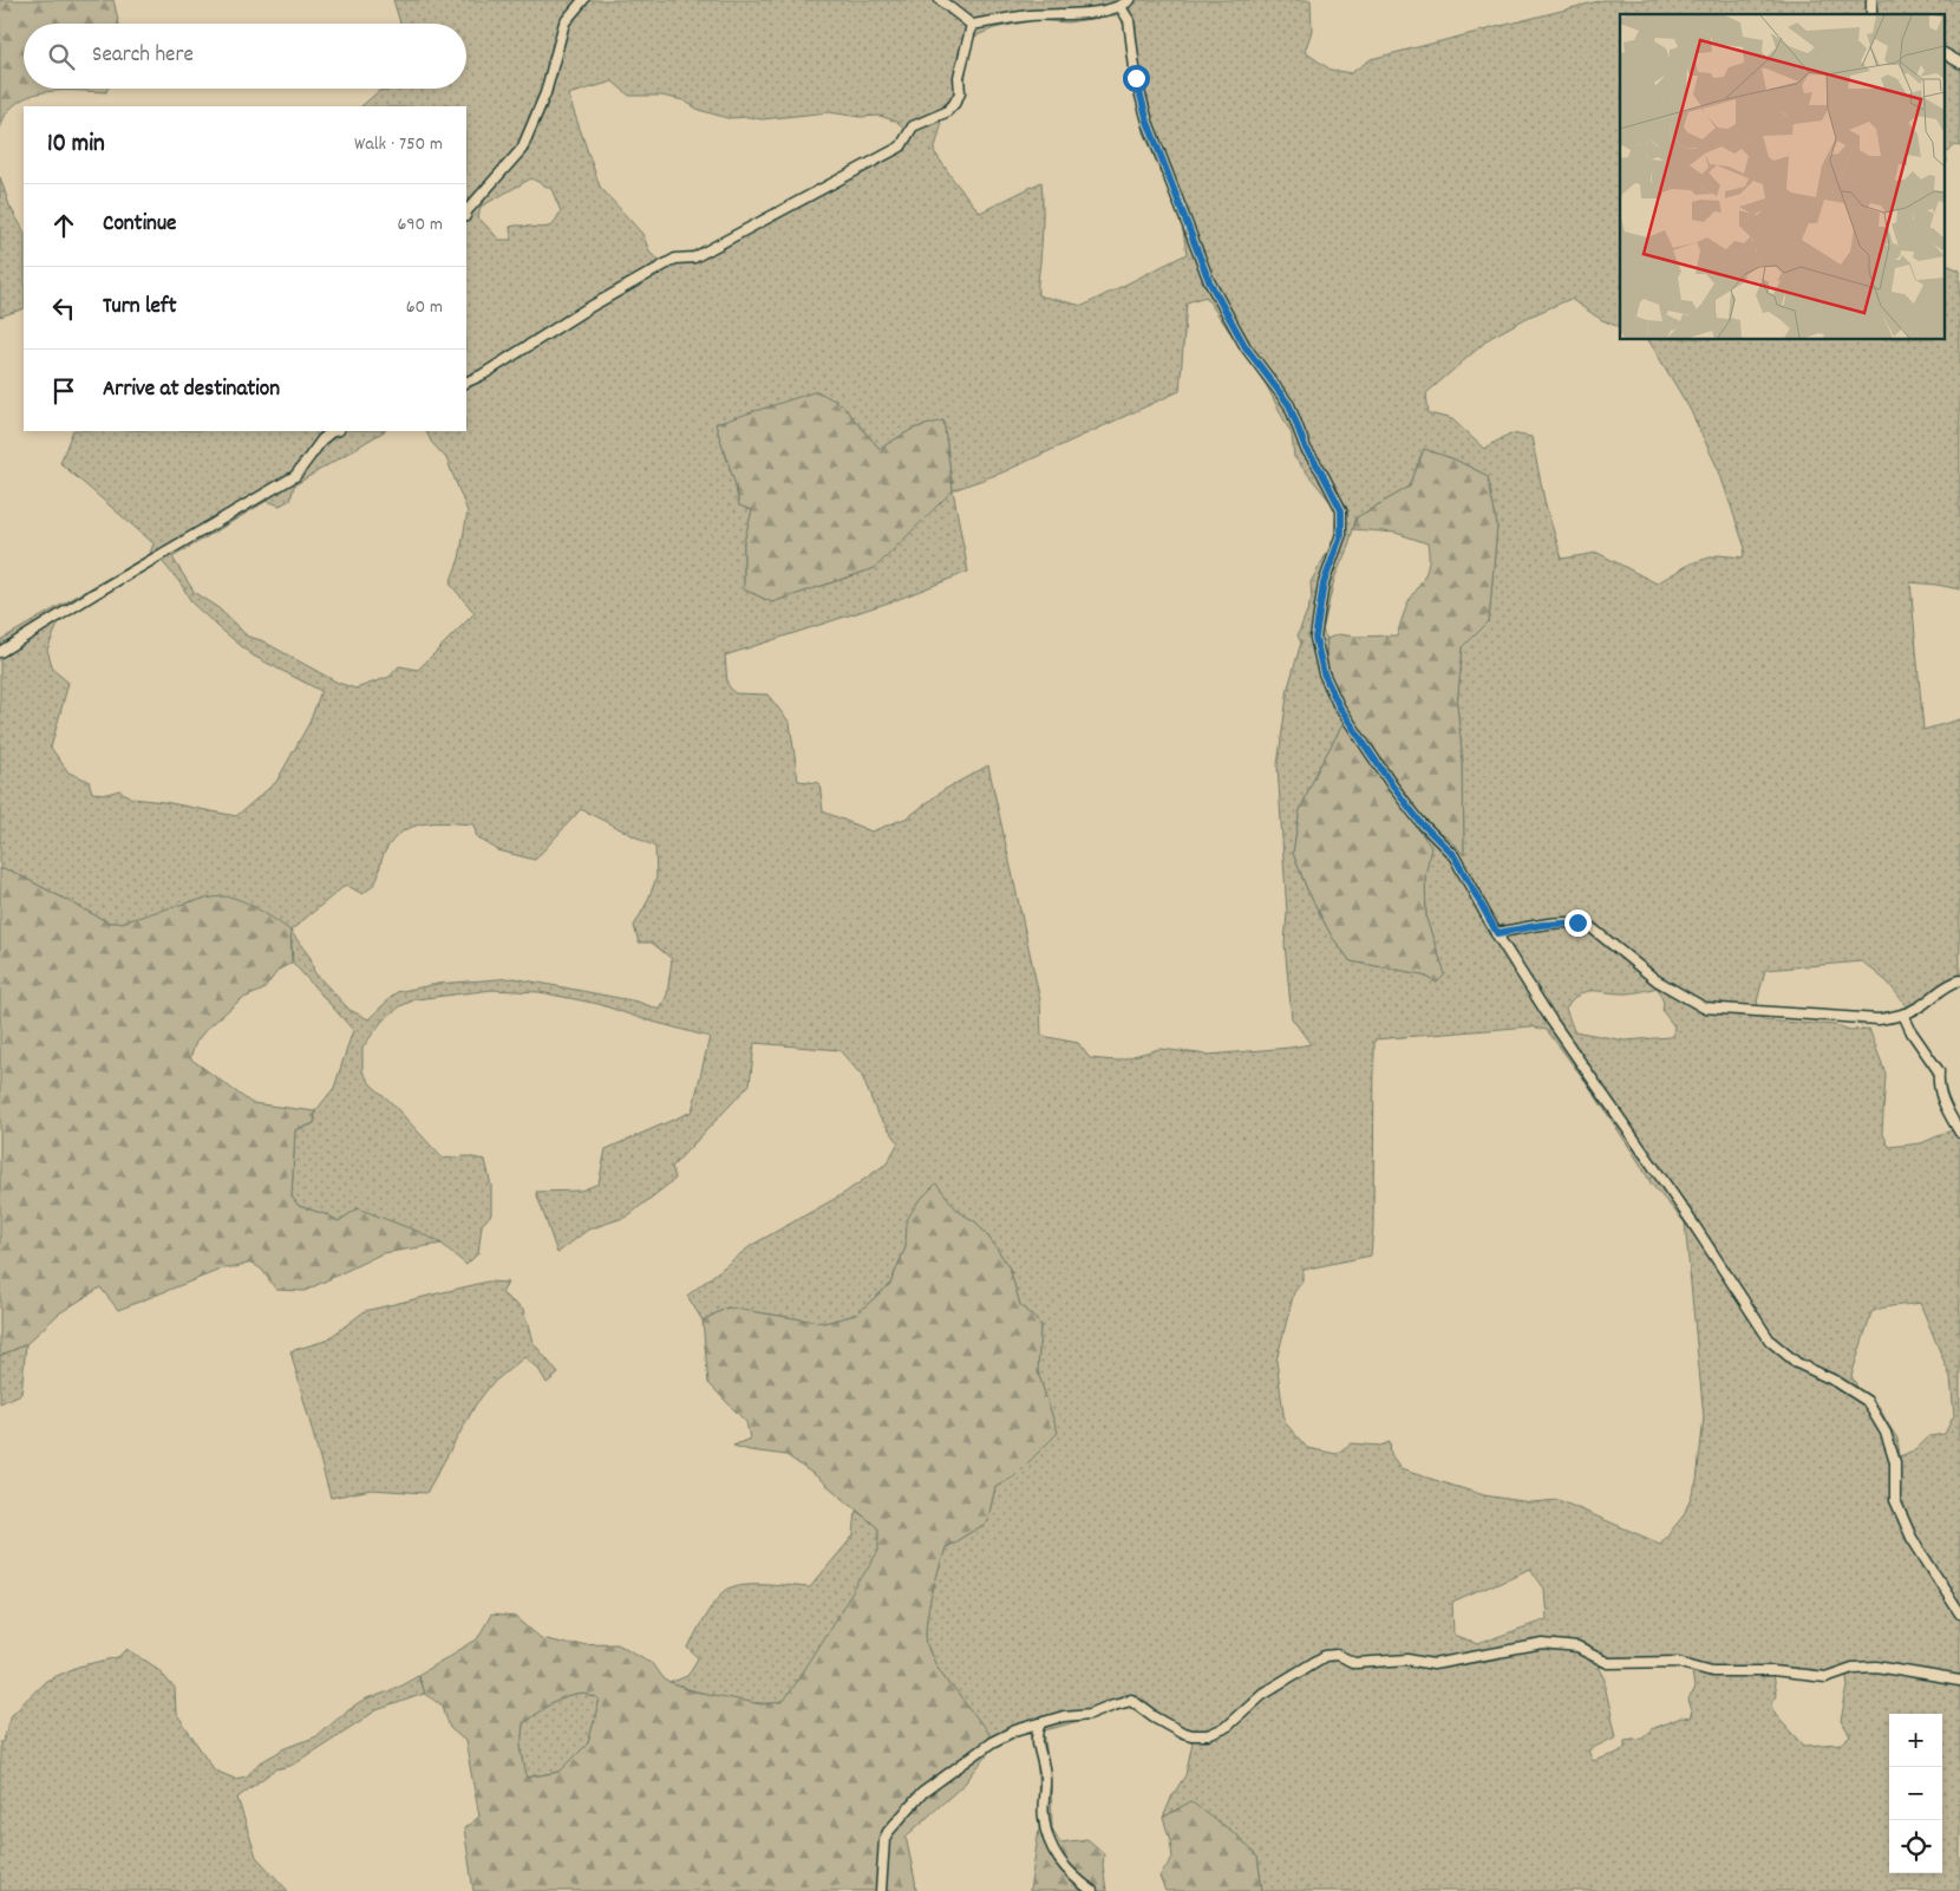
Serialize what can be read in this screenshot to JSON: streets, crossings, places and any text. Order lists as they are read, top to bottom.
{
  "page": {
    "search": "Search here",
    "heading": ["10 min", "Walk · 750 m"],
    "list": [
      ["Continue", "690 m"],
      ["Turn left", "60 m"],
      "Arrive at destination"
    ],
    "map_buttons": ["+", "−"]
  }
}
